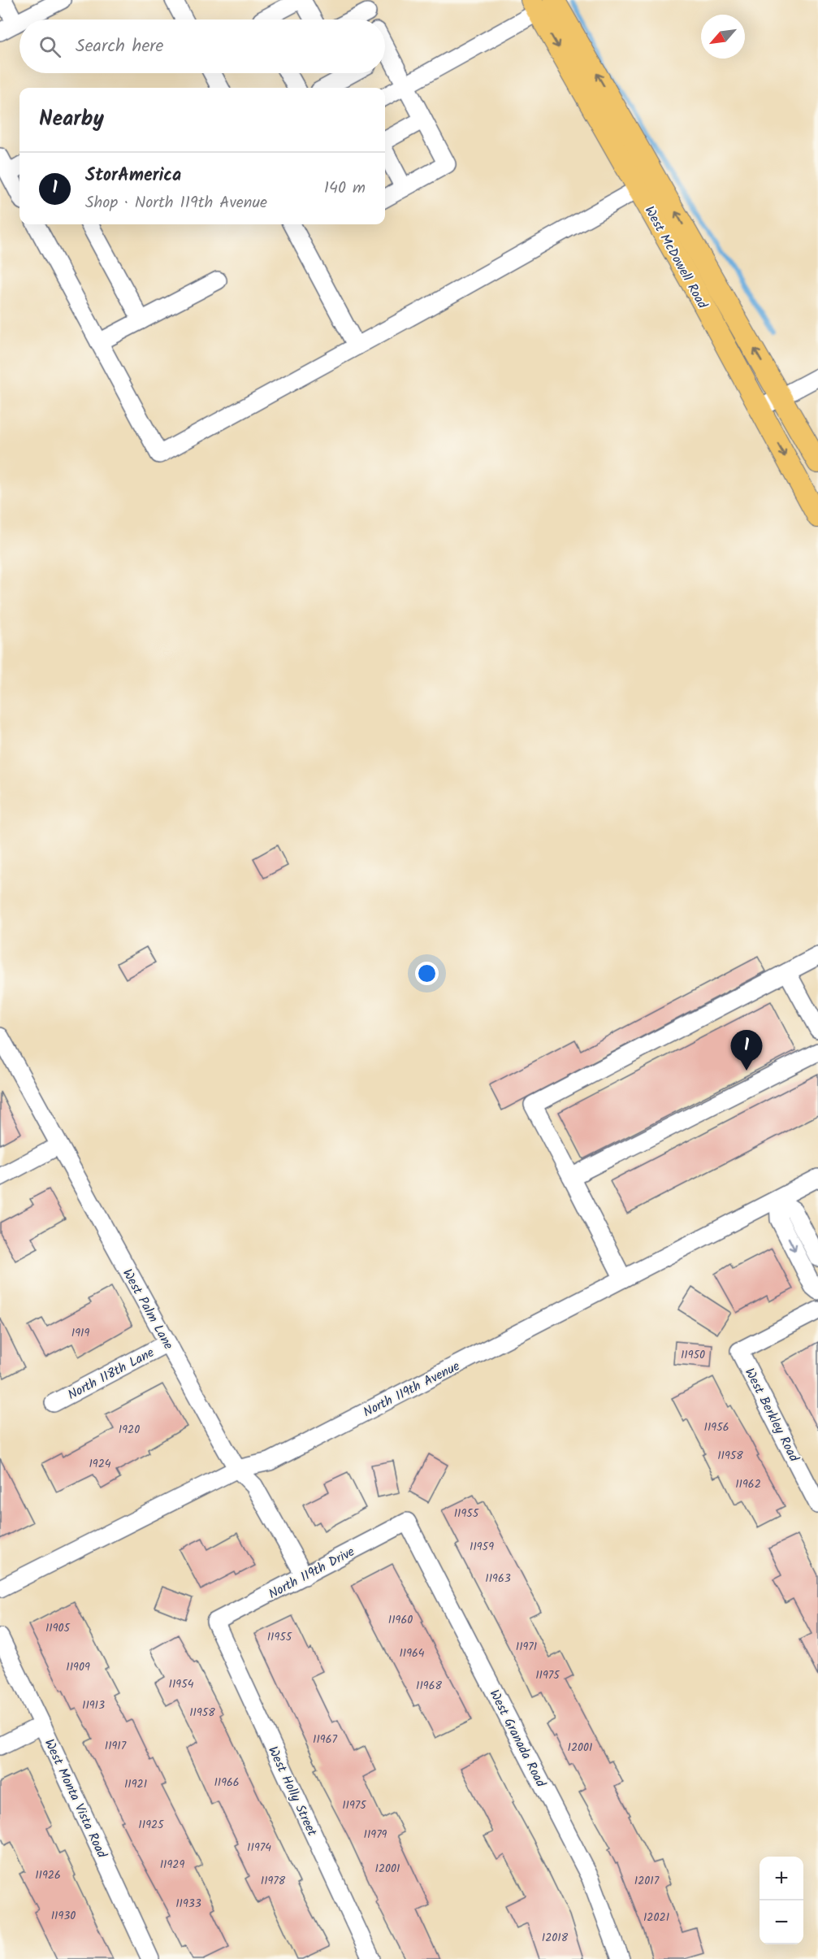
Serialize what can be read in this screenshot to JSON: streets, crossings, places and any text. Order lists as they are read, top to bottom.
{
  "streets": {
    "main road": ["West McDowell Road"],
    "street": [
      "West Palm Lane",
      "North 118th Lane",
      "North 119th Avenue",
      "West Berkley Road",
      "North 119th Drive",
      "West Granada Road",
      "West Holly Street",
      "West Monta Vista Road"
    ]
  },
  "crossings": [
    ["West Palm Lane", "North 118th Lane"],
    ["West Palm Lane", "North 119th Avenue"],
    ["West Palm Lane", "North 119th Drive"],
    ["North 119th Drive", "West Granada Road"],
    ["North 119th Drive", "West Holly Street"]
  ],
  "house_numbers": [
    "1919",
    "11950",
    "11956",
    "1920",
    "11958",
    "1924",
    "11962",
    "11955",
    "11959",
    "11963",
    "11960",
    "11905",
    "11955",
    "11971",
    "11964",
    "11909",
    "11975",
    "11954",
    "11968",
    "11913",
    "11958",
    "11967",
    "11917",
    "12001",
    "11966",
    "11921",
    "11975",
    "11925",
    "11979",
    "11974",
    "11929",
    "12001",
    "11926",
    "11978",
    "12017",
    "11933",
    "11930",
    "12021",
    "12018"
  ],
  "north": "bottom left",
  "page": {
    "search": "Search here",
    "heading": "Nearby",
    "list": [
      {
        "mark": "1",
        "name": "StorAmerica",
        "note": "Shop · North 119th Avenue",
        "value": "140 m"
      }
    ],
    "pins": "1",
    "map_buttons": ["+", "−"]
  }
}
